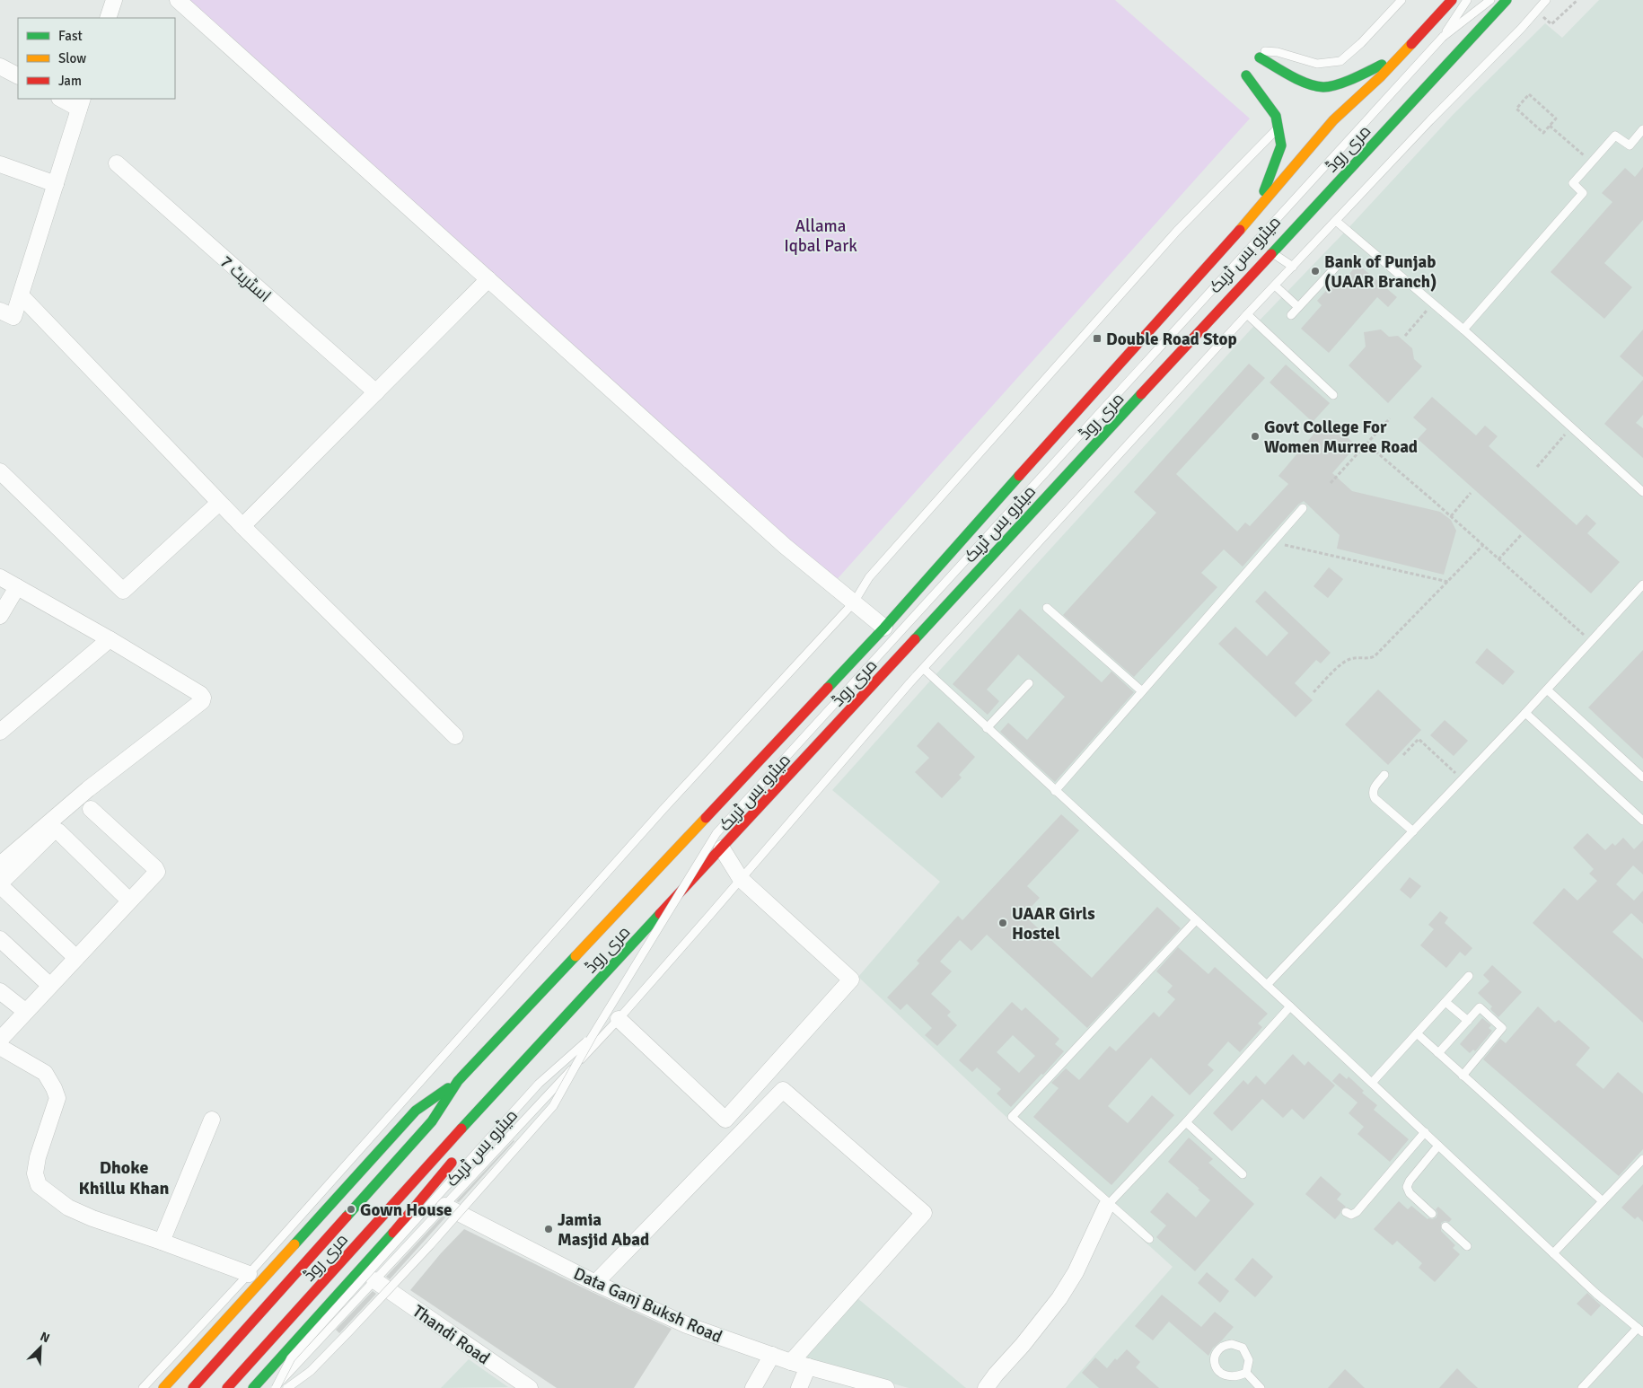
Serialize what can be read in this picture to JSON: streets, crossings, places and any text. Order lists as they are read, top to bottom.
{
  "streets": {
    "main road": ["مری روڈ"],
    "street": ["اسٹریٹ 7", "Data Ganj Buksh Road", "Thandi Road"],
    "lane": ["میٹرو بس ٹریک"]
  },
  "districts": ["Dhoke Khillu Khan"],
  "parks": ["Allama Iqbal Park"],
  "places": {
    "other": [
      "Bank of Punjab (UAAR Branch)",
      "Govt College For Women Murree Road",
      "UAAR Girls Hostel",
      "Gown House",
      "Jamia Masjid Abad"
    ],
    "transit": ["Double Road Stop"]
  },
  "legend": ["Fast", "Slow", "Jam"],
  "north": "top right"
}
